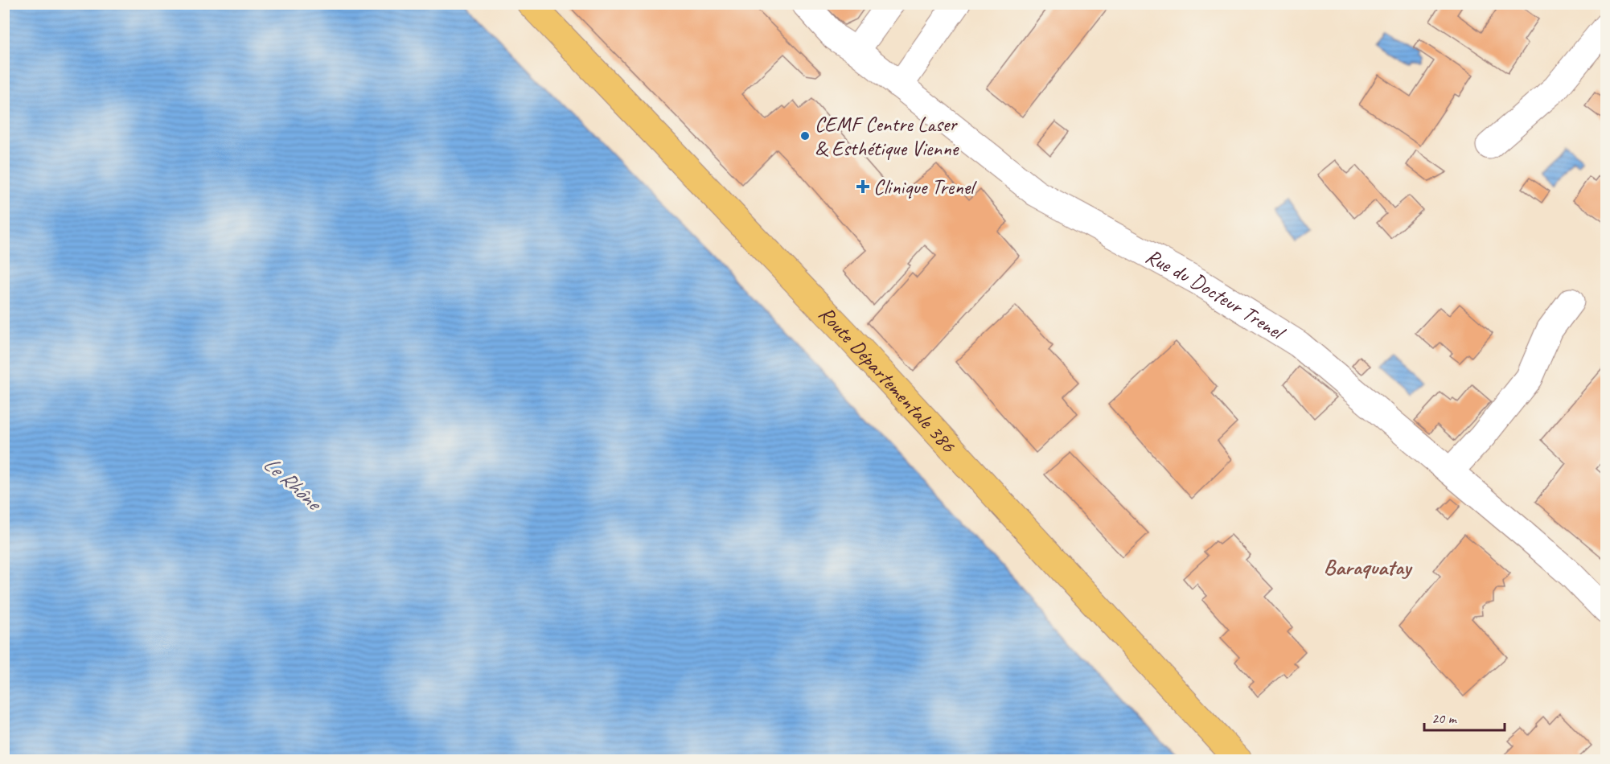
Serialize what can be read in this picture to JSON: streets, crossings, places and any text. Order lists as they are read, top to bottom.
{
  "streets": {
    "main road": ["Route Départementale 386"],
    "street": ["Rue du Docteur Trenel"]
  },
  "districts": ["Baraquatay"],
  "water": ["Le Rhône"],
  "places": {
    "other": ["CEMF Centre Laser & Esthétique Vienne"],
    "health": ["Clinique Trenel"]
  },
  "scale_bar": "20 m"
}
